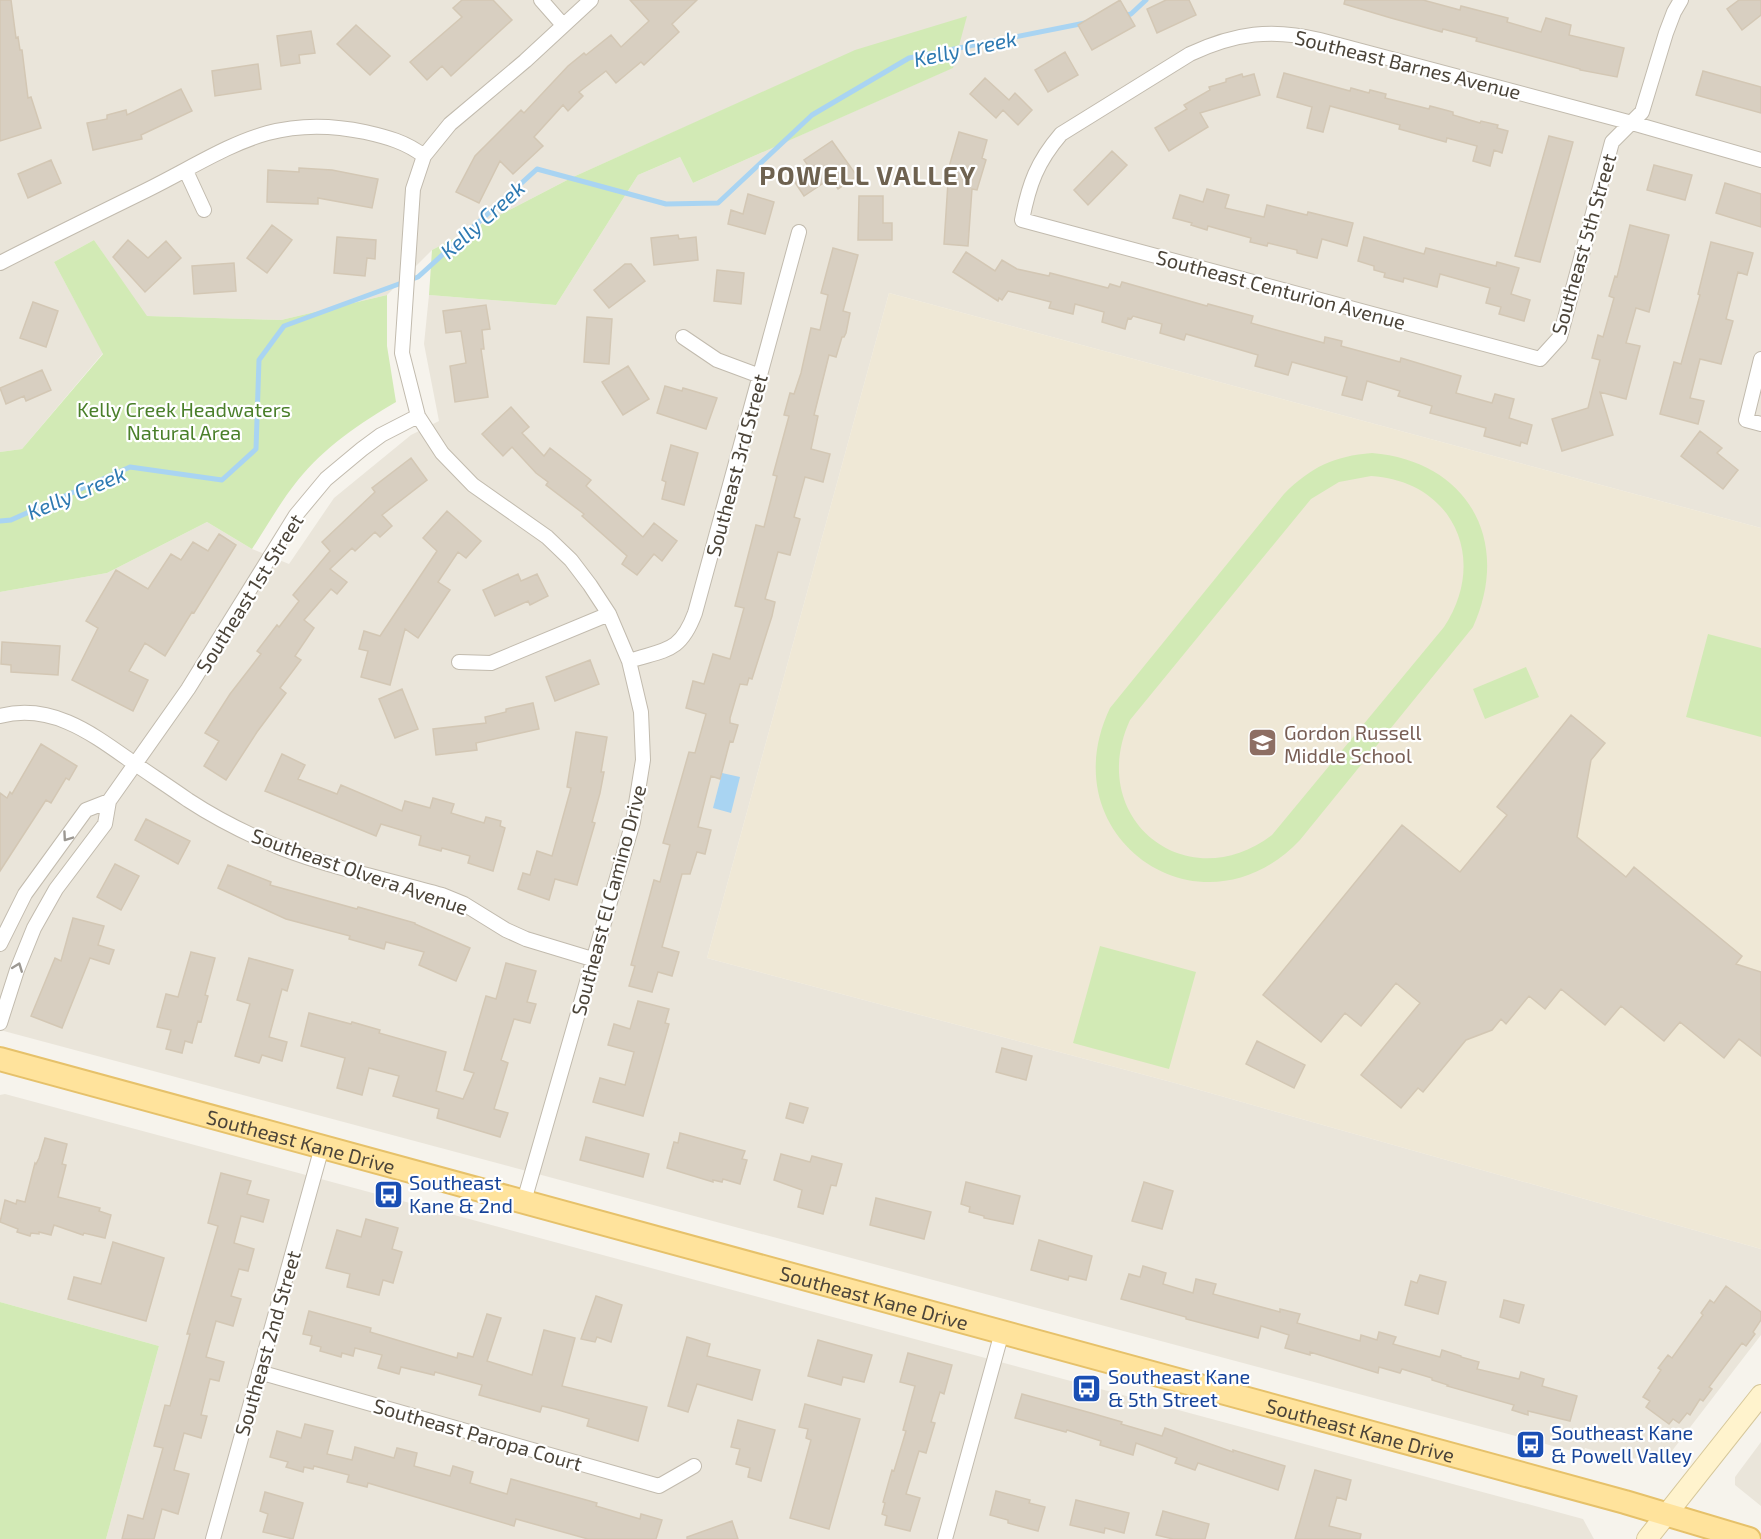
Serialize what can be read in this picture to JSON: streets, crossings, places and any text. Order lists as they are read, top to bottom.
{
  "streets": {
    "main road": ["Southeast Kane Drive"],
    "street": [
      "Southeast Barnes Avenue",
      "Southeast 5th Street",
      "Southeast Centurion Avenue",
      "Southeast 3rd Street",
      "Southeast 1st Street",
      "Southeast Olvera Avenue",
      "Southeast El Camino Drive",
      "Southeast 2nd Street",
      "Southeast Paropa Court"
    ]
  },
  "crossings": [
    ["Southeast Barnes Avenue", "Southeast 5th Street"],
    ["Southeast Barnes Avenue", "Southeast Centurion Avenue"],
    ["Southeast 5th Street", "Southeast Centurion Avenue"],
    ["Southeast 3rd Street", "Southeast El Camino Drive"],
    ["Southeast 1st Street", "Southeast Olvera Avenue"],
    ["Southeast 1st Street", "Southeast El Camino Drive"],
    ["Southeast Olvera Avenue", "Southeast El Camino Drive"],
    ["Southeast El Camino Drive", "Southeast Kane Drive"],
    ["Southeast Kane Drive", "Southeast 2nd Street"],
    ["Southeast 2nd Street", "Southeast Paropa Court"]
  ],
  "districts": ["POWELL VALLEY"],
  "water": ["Kelly Creek"],
  "parks": ["Kelly Creek Headwaters Natural Area"],
  "places": {
    "school or university": ["Gordon Russell Middle School"],
    "bus stop": ["Southeast Kane & 2nd", "Southeast Kane & 5th Street", "Southeast Kane & Powell Valley"]
  }
}
